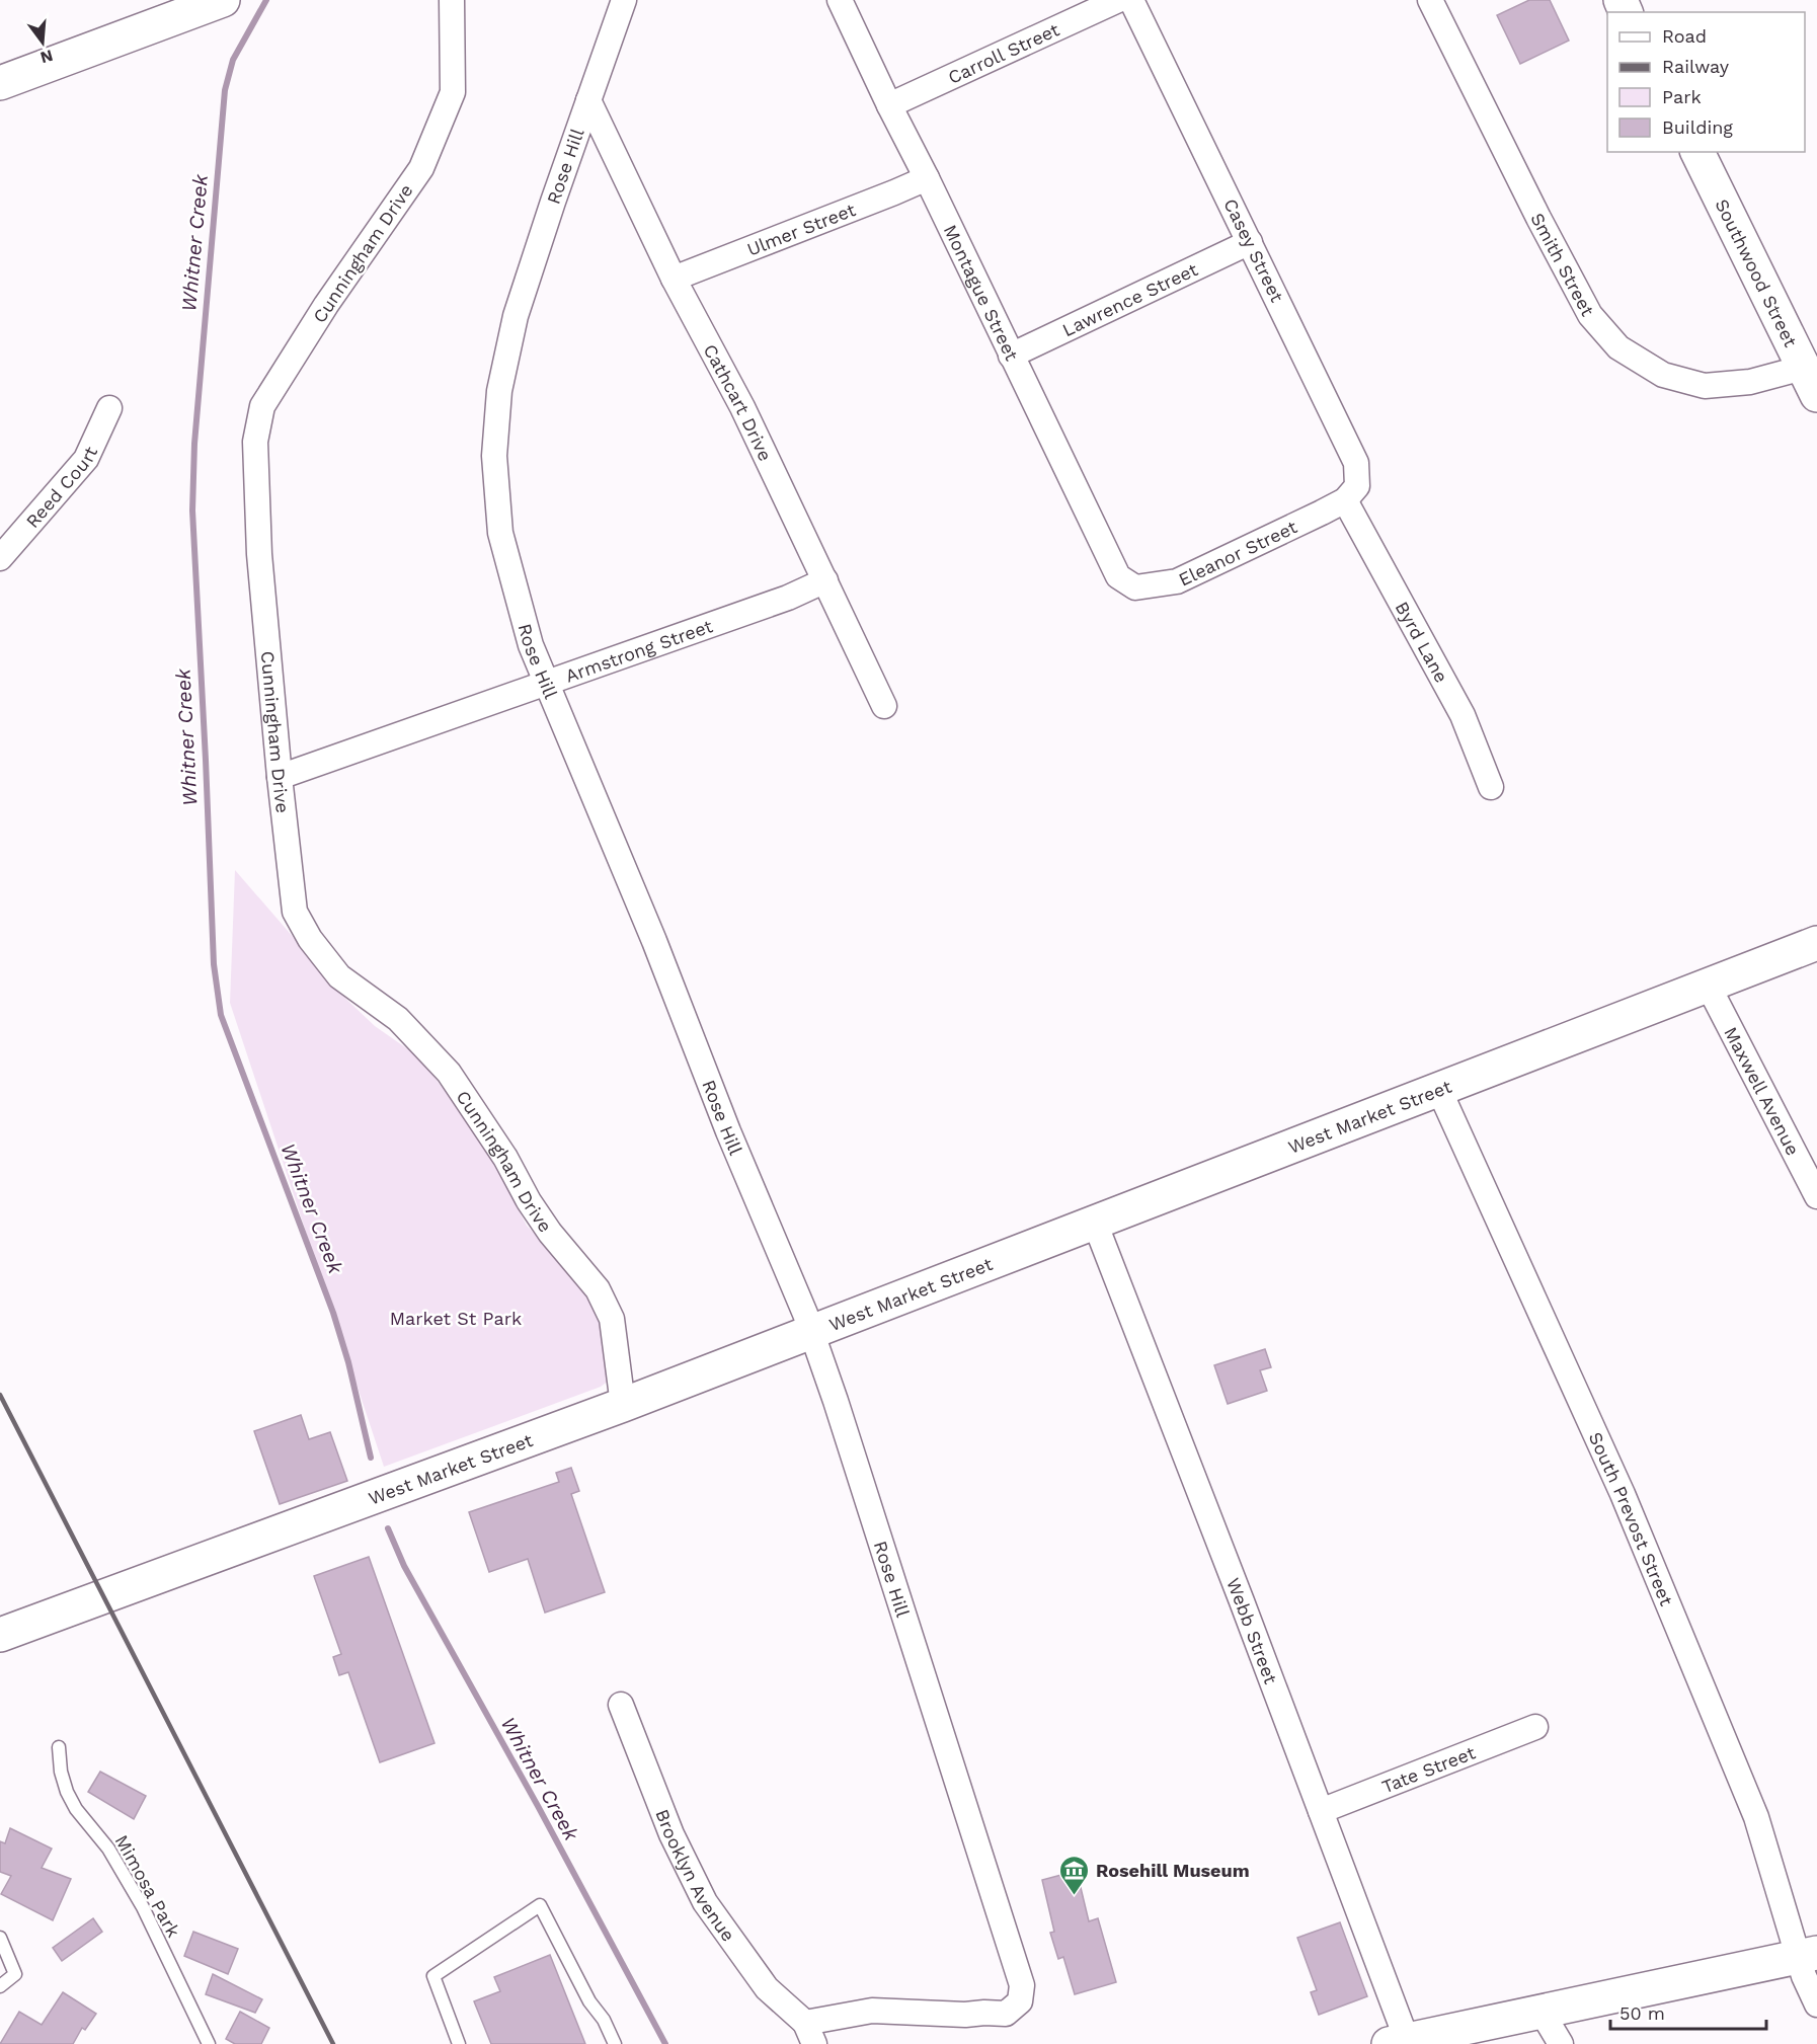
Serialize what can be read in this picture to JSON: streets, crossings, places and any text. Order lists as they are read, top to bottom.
{
  "streets": {
    "street": [
      "Carroll Street",
      "Rose Hill",
      "Ulmer Street",
      "Casey Street",
      "Cunningham Drive",
      "Smith Street",
      "Southwood Street",
      "Montague Street",
      "Lawrence Street",
      "Cathcart Drive",
      "Reed Court",
      "Eleanor Street",
      "Byrd Lane",
      "Armstrong Street",
      "Maxwell Avenue",
      "West Market Street",
      "South Prevost Street",
      "Webb Street",
      "Tate Street",
      "Brooklyn Avenue"
    ],
    "lane": ["Mimosa Park"]
  },
  "crossings": [
    ["Carroll Street", "Montague Street"],
    ["Rose Hill", "Cathcart Drive"],
    ["Rose Hill", "Armstrong Street"],
    ["Rose Hill", "West Market Street"],
    ["Rose Hill", "Brooklyn Avenue"],
    ["Ulmer Street", "Montague Street"],
    ["Ulmer Street", "Cathcart Drive"],
    ["Casey Street", "Lawrence Street"],
    ["Casey Street", "Eleanor Street"],
    ["Casey Street", "Byrd Lane"],
    ["Cunningham Drive", "Armstrong Street"],
    ["Cunningham Drive", "West Market Street"],
    ["Smith Street", "Southwood Street"],
    ["Montague Street", "Lawrence Street"],
    ["Montague Street", "Eleanor Street"],
    ["Cathcart Drive", "Armstrong Street"],
    ["Eleanor Street", "Byrd Lane"],
    ["Maxwell Avenue", "West Market Street"],
    ["West Market Street", "South Prevost Street"],
    ["West Market Street", "Webb Street"],
    ["Webb Street", "Tate Street"]
  ],
  "water": ["Whitner Creek"],
  "parks": ["Market St Park"],
  "places": {
    "museum": ["Rosehill Museum"]
  },
  "legend": [
    "Road",
    "Railway",
    "Park",
    "Building"
  ],
  "scale_bar": "50 m",
  "north": "bottom"
}
